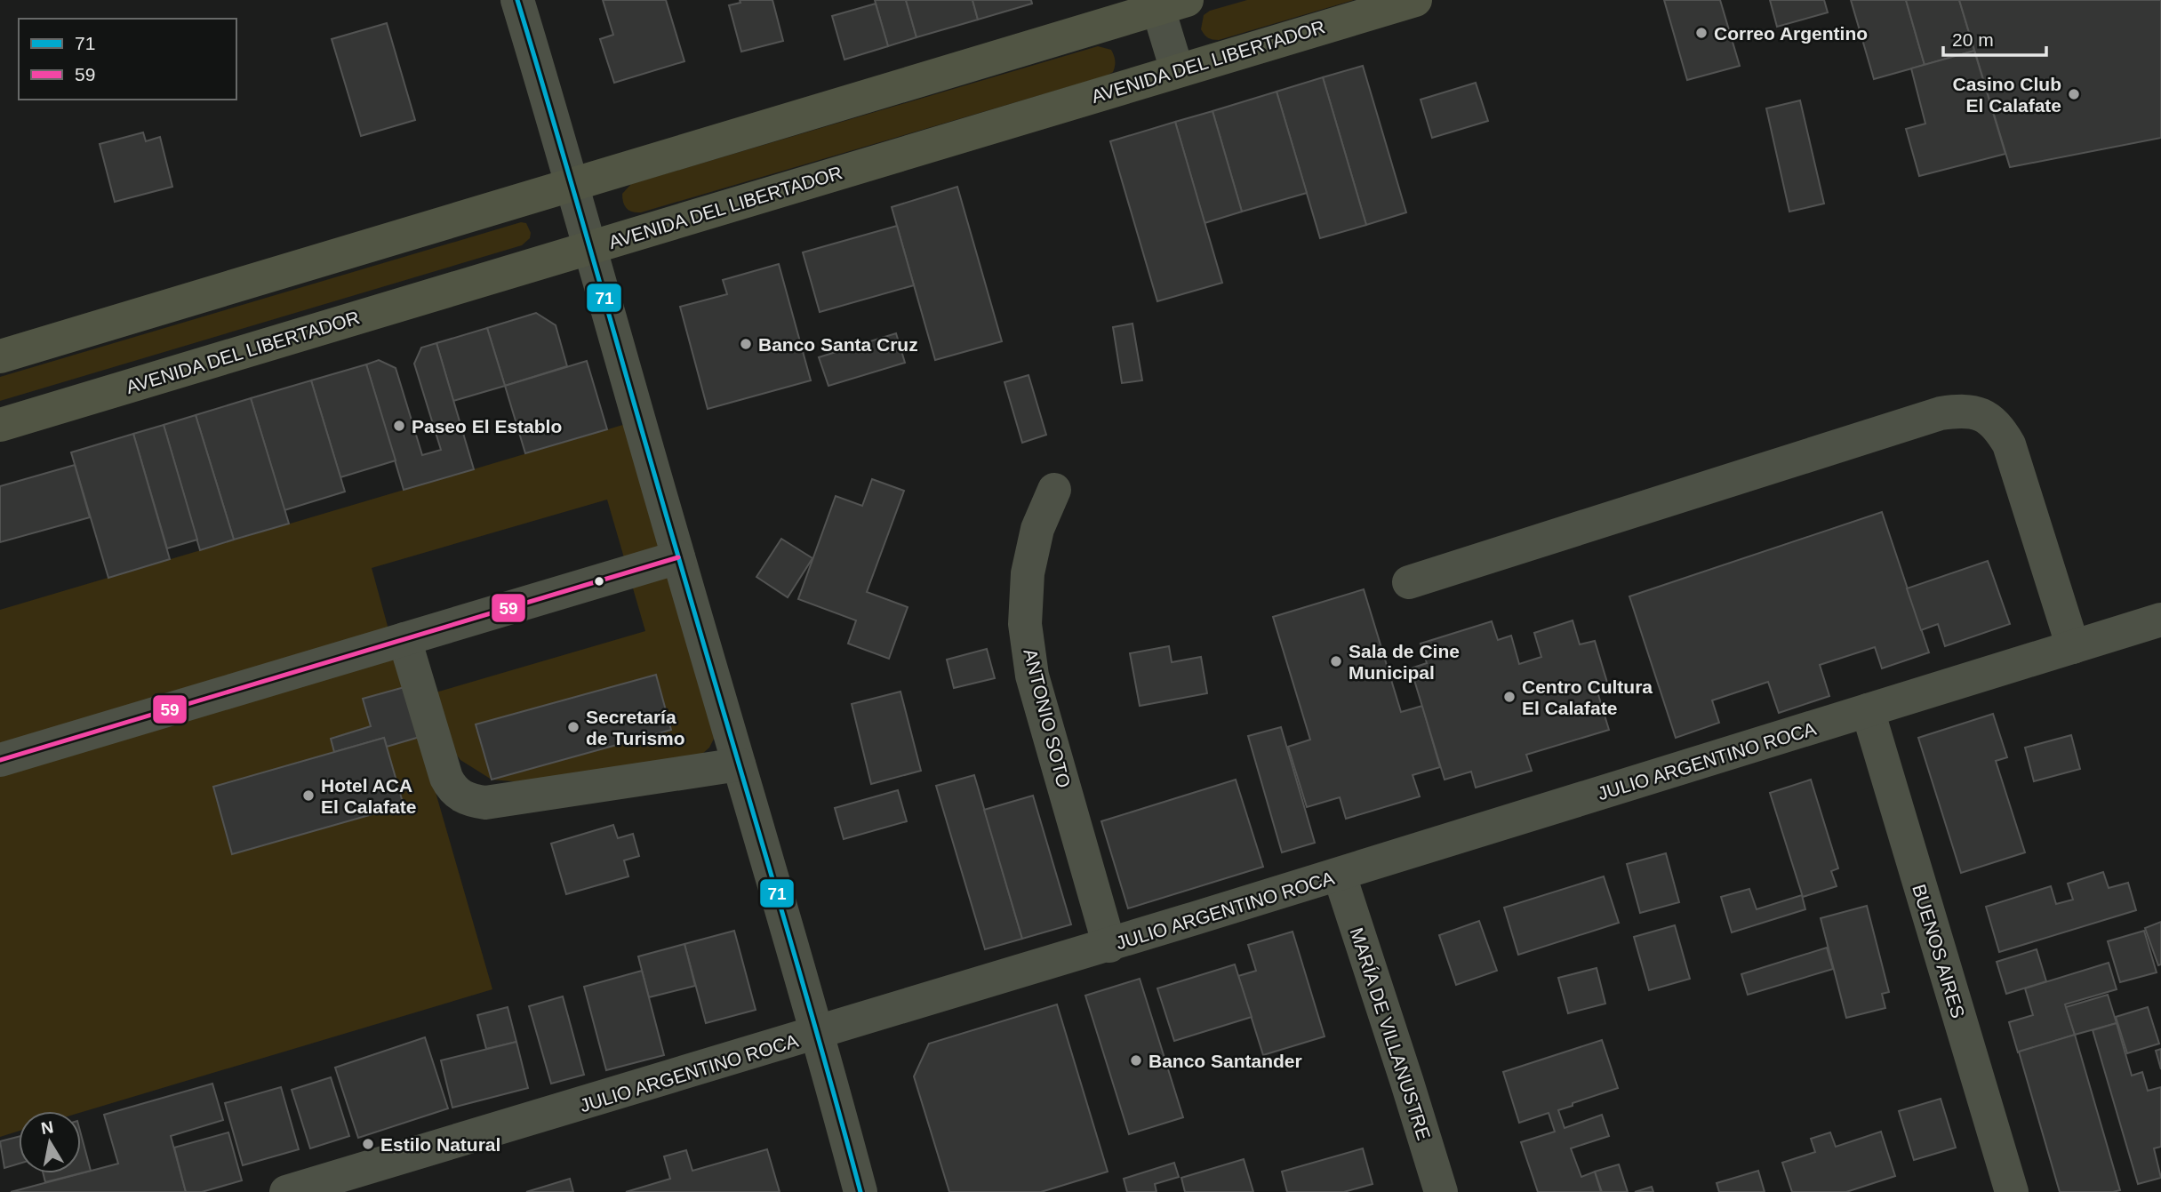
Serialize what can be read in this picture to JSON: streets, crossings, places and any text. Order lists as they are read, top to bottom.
{
  "streets": {
    "main road": ["AVENIDA DEL LIBERTADOR"],
    "street": [
      "ANTONIO SOTO",
      "JULIO ARGENTINO ROCA",
      "BUENOS AIRES",
      "MARÍA DE VILLANUSTRE"
    ]
  },
  "crossings": [
    ["ANTONIO SOTO", "JULIO ARGENTINO ROCA"],
    ["JULIO ARGENTINO ROCA", "BUENOS AIRES"],
    ["JULIO ARGENTINO ROCA", "MARÍA DE VILLANUSTRE"]
  ],
  "places": [
    "Correo Argentino",
    "Casino Club El Calafate",
    "Banco Santa Cruz",
    "Paseo El Establo",
    "Sala de Cine Municipal",
    "Centro Cultura El Calafate",
    "Secretaría de Turismo",
    "Hotel ACA El Calafate",
    "Banco Santander",
    "Estilo Natural"
  ],
  "lines": ["transit line 71", "transit line 59"],
  "legend": ["71", "59"],
  "scale_bar": "20 m",
  "north": "top"
}
